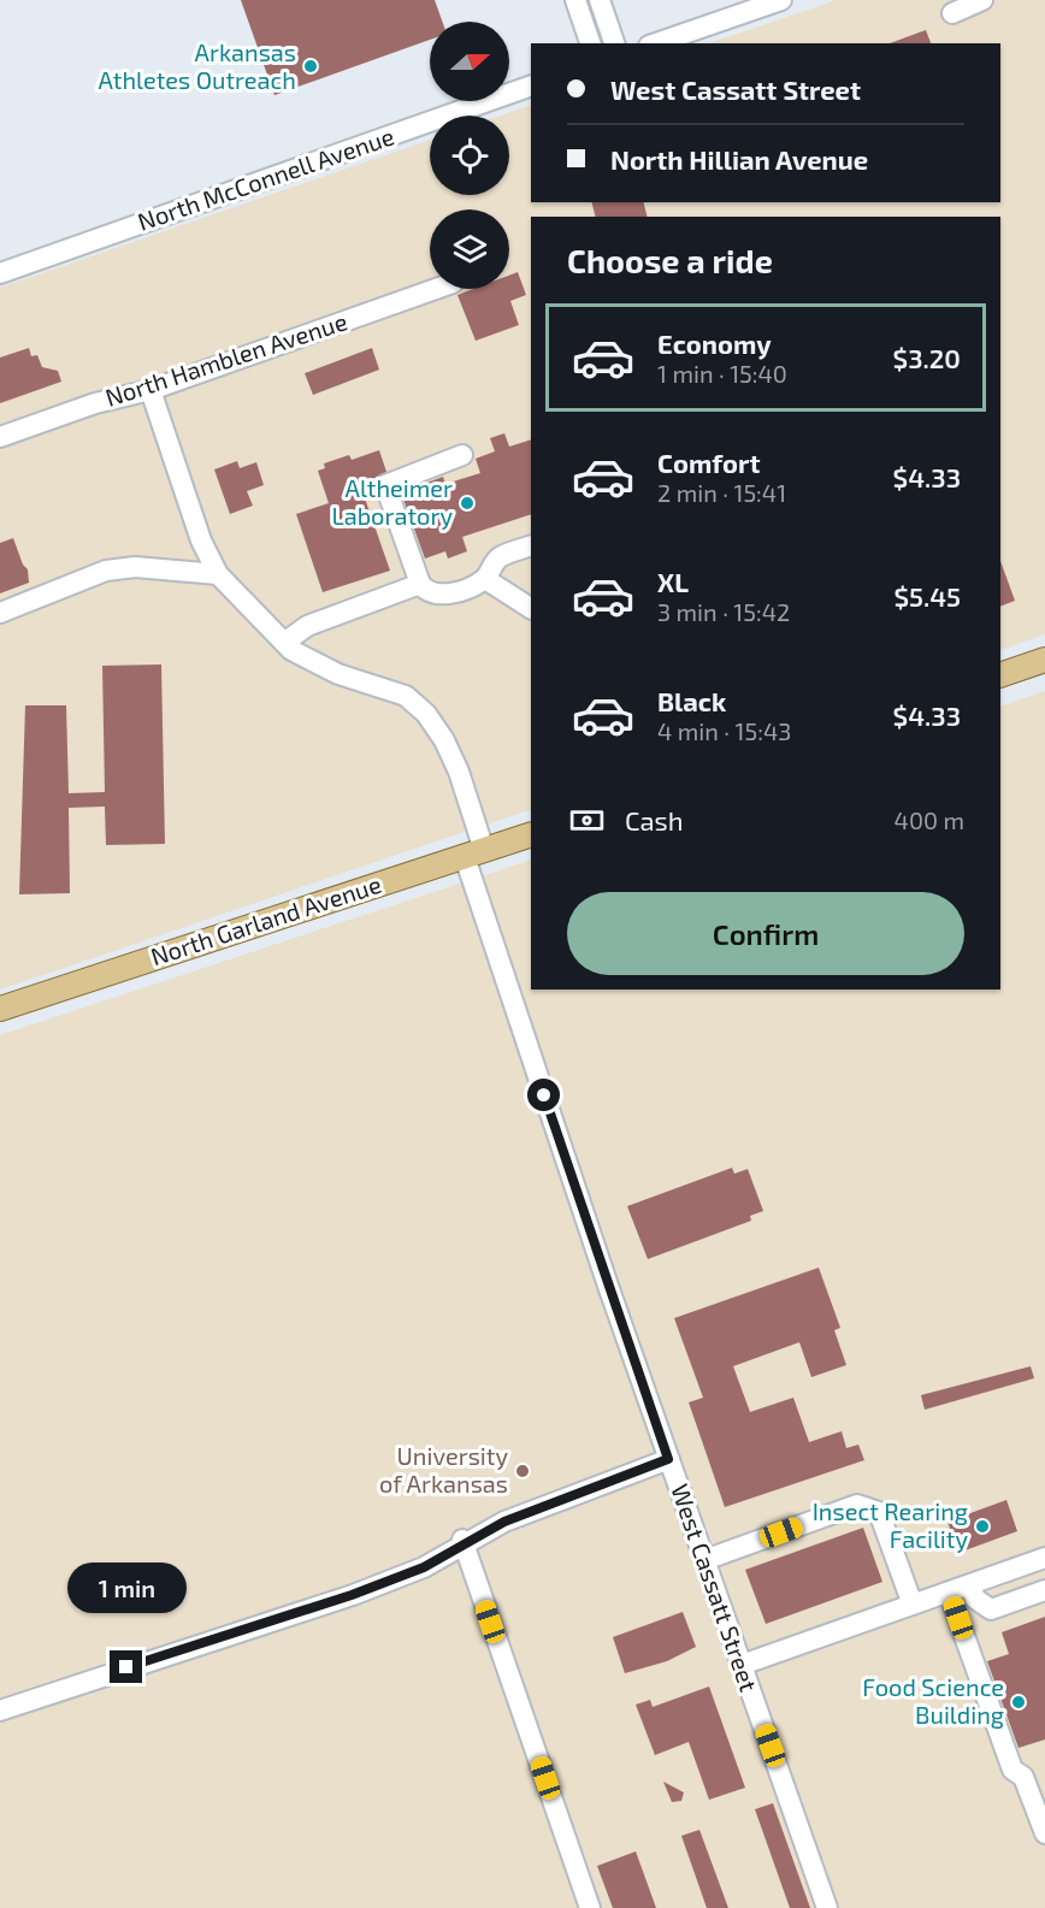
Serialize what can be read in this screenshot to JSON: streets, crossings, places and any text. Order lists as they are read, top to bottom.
{
  "streets": {
    "main road": ["North Garland Avenue"],
    "street": ["North McConnell Avenue", "North Hamblen Avenue", "West Cassatt Street"]
  },
  "crossings": [
    ["North Hamblen Avenue", "West Cassatt Street"],
    ["North Garland Avenue", "West Cassatt Street"]
  ],
  "places": [
    "Arkansas Athletes Outreach",
    "Altheimer Laboratory",
    "University of Arkansas",
    "Insect Rearing Facility",
    "Food Science Building"
  ],
  "north": "right",
  "page": {
    "banner": ["West Cassatt Street", "North Hillian Avenue"],
    "heading": "Choose a ride",
    "list": [
      {
        "name": "Economy",
        "note": "1 min · 15:40",
        "value": "$3.20"
      },
      {
        "name": "Comfort",
        "note": "2 min · 15:41",
        "value": "$4.33"
      },
      {
        "name": "XL",
        "note": "3 min · 15:42",
        "value": "$5.45"
      },
      {
        "name": "Black",
        "note": "4 min · 15:43",
        "value": "$4.33"
      }
    ],
    "pay": ["Cash", "400 m"],
    "buttons": "Confirm",
    "bubble": "1 min"
  }
}
